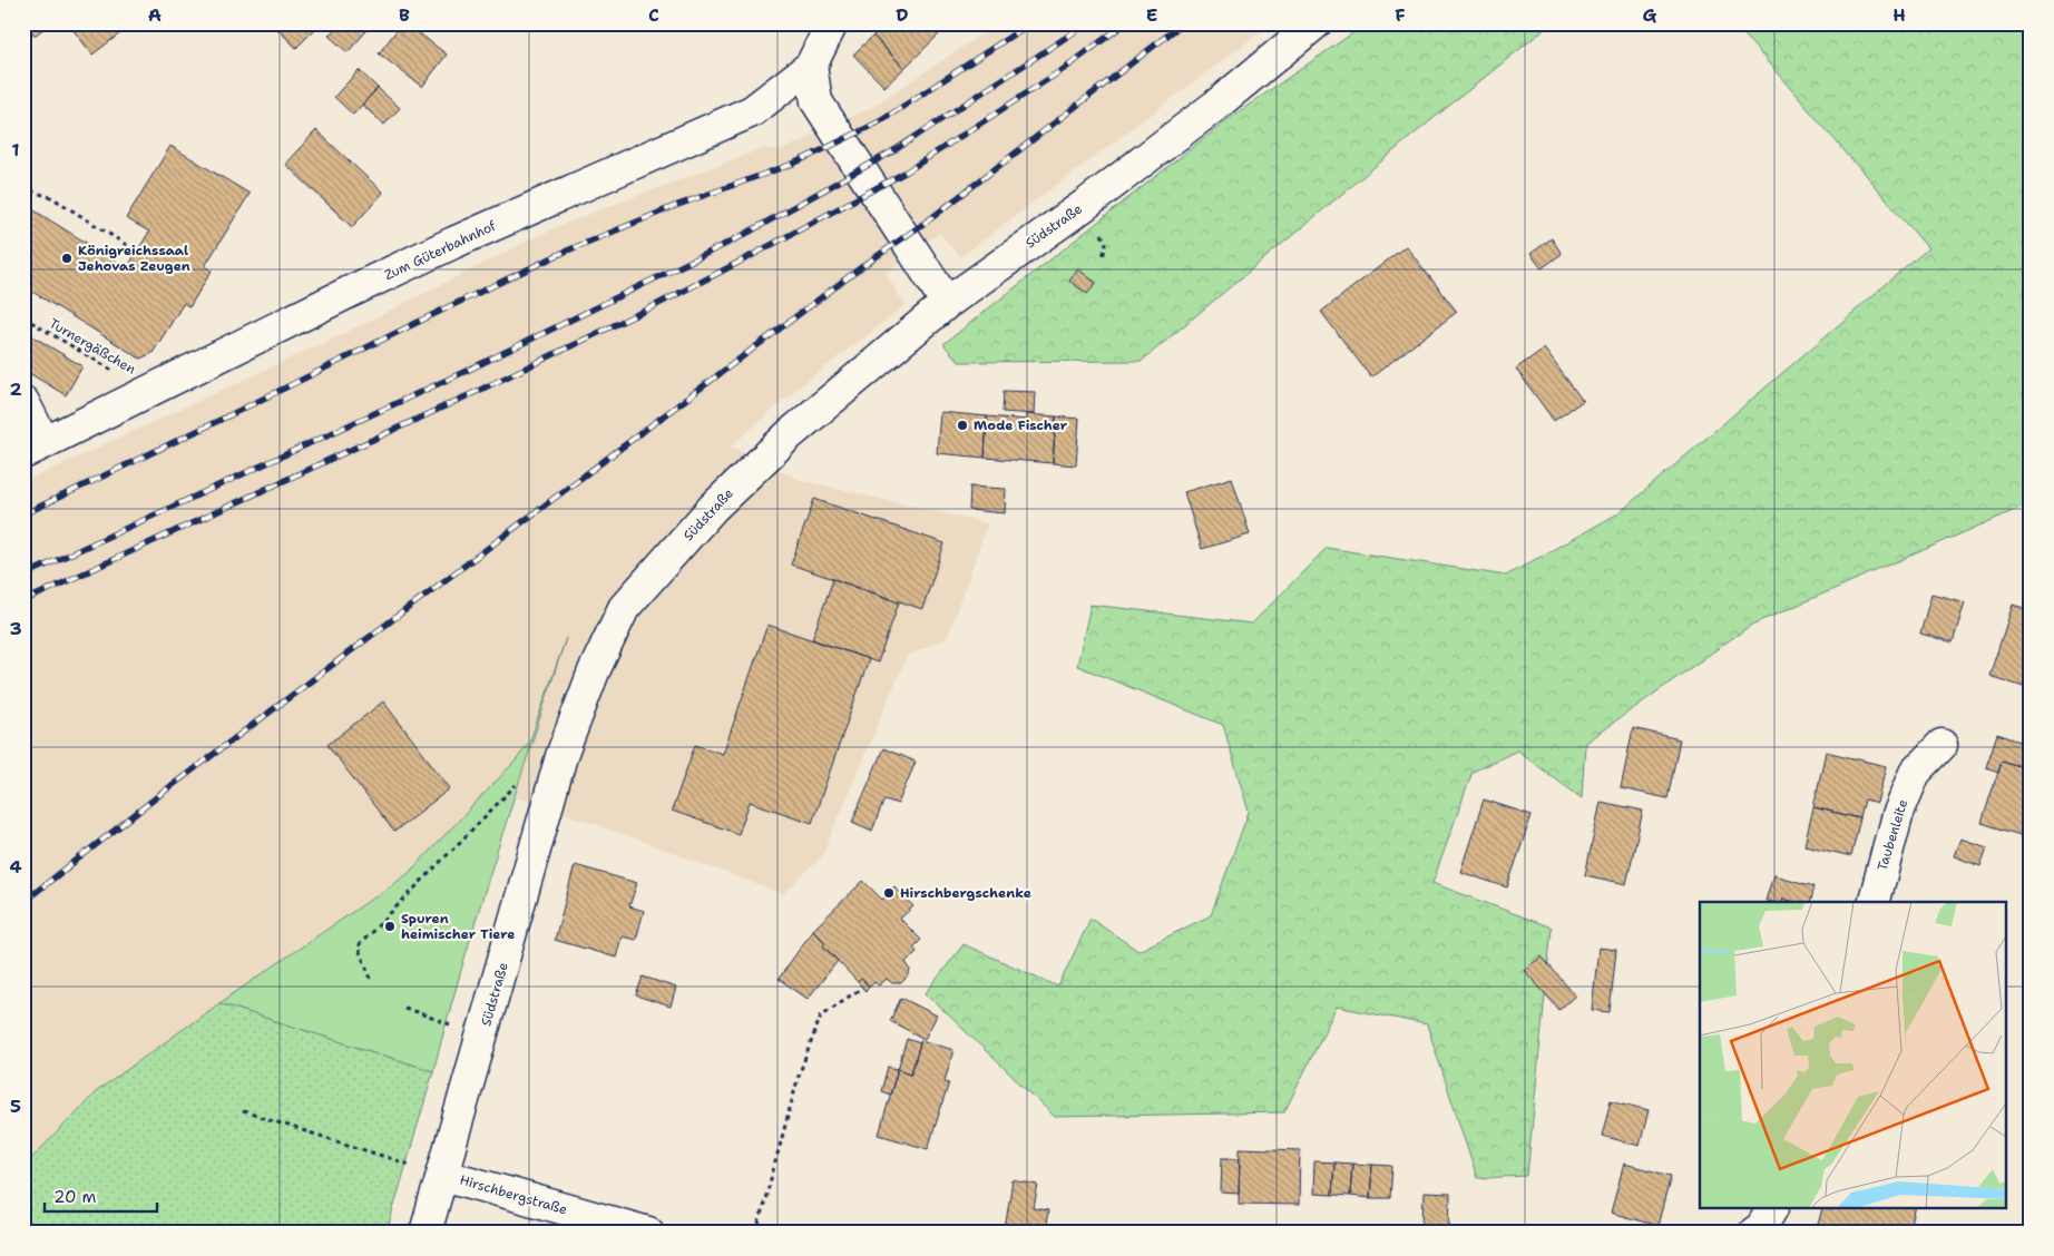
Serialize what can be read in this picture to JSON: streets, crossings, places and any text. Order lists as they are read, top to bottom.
{
  "streets": {
    "street": [
      "Südstraße",
      "Zum Güterbahnhof",
      "Taubenleite",
      "Hirschbergstraße"
    ],
    "path": ["Turnergäßchen"]
  },
  "crossings": [
    ["Südstraße", "Hirschbergstraße"],
    ["Zum Güterbahnhof", "Turnergäßchen"]
  ],
  "places": [
    "Königreichssaal Jehovas Zeugen",
    "Mode Fischer",
    "Hirschbergschenke",
    "Spuren heimischer Tiere"
  ],
  "scale_bar": "20 m",
  "grid": {
    "columns": [
      "A",
      "B",
      "C",
      "D",
      "E",
      "F",
      "G",
      "H"
    ],
    "rows": [
      "1",
      "2",
      "3",
      "4",
      "5"
    ]
  }
}
